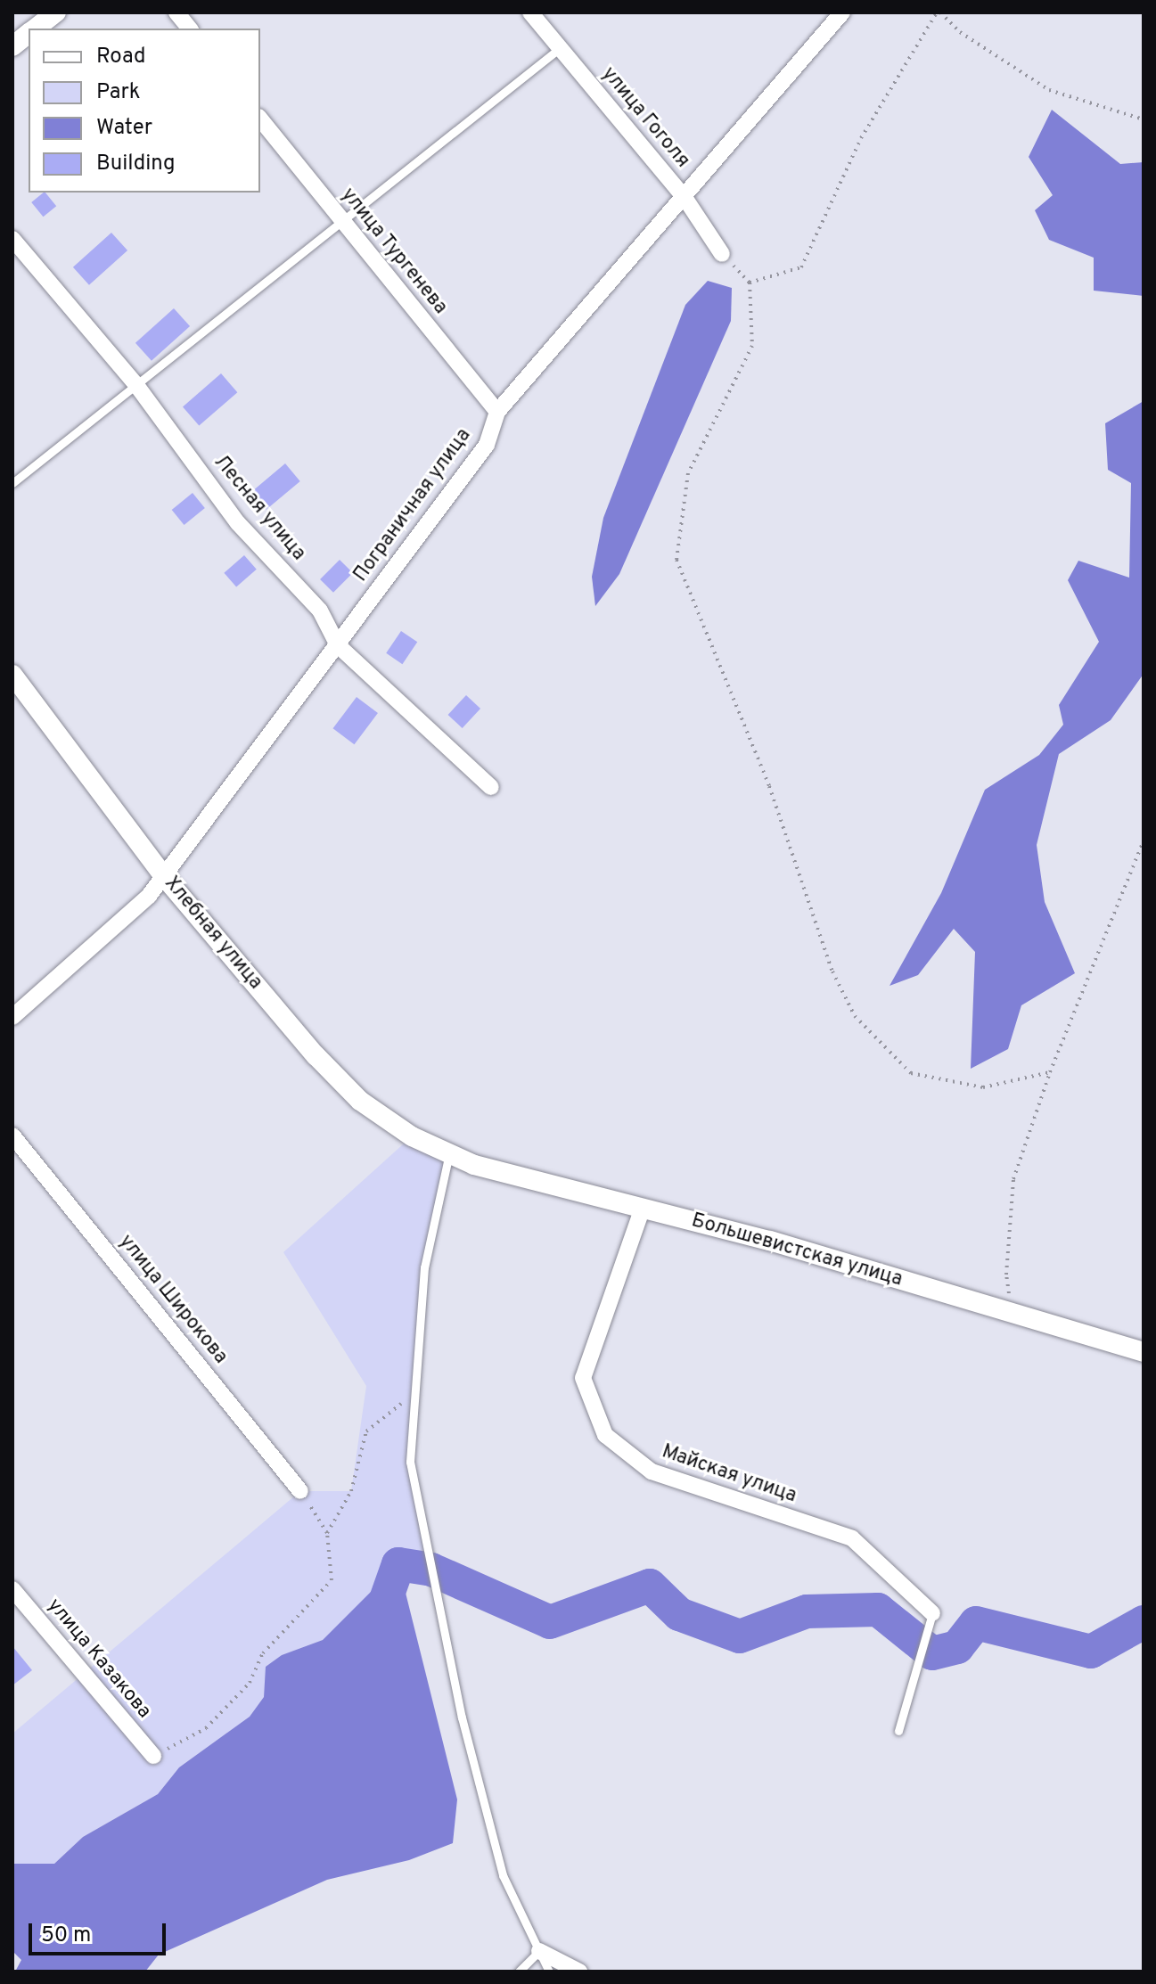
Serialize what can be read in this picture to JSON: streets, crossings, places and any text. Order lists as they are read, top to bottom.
{
  "streets": {
    "street": [
      "улица Гоголя",
      "улица Тургенева",
      "Пограничная улица",
      "Лесная улица",
      "Хлебная улица",
      "Большевистская улица",
      "улица Широкова",
      "Майская улица",
      "улица Казакова"
    ]
  },
  "crossings": [
    ["улица Гоголя", "Пограничная улица"],
    ["улица Тургенева", "Пограничная улица"],
    ["Пограничная улица", "Лесная улица"],
    ["Пограничная улица", "Хлебная улица"],
    ["Хлебная улица", "Большевистская улица"],
    ["Большевистская улица", "Майская улица"]
  ],
  "legend": [
    "Road",
    "Park",
    "Water",
    "Building"
  ],
  "scale_bar": "50 m"
}
